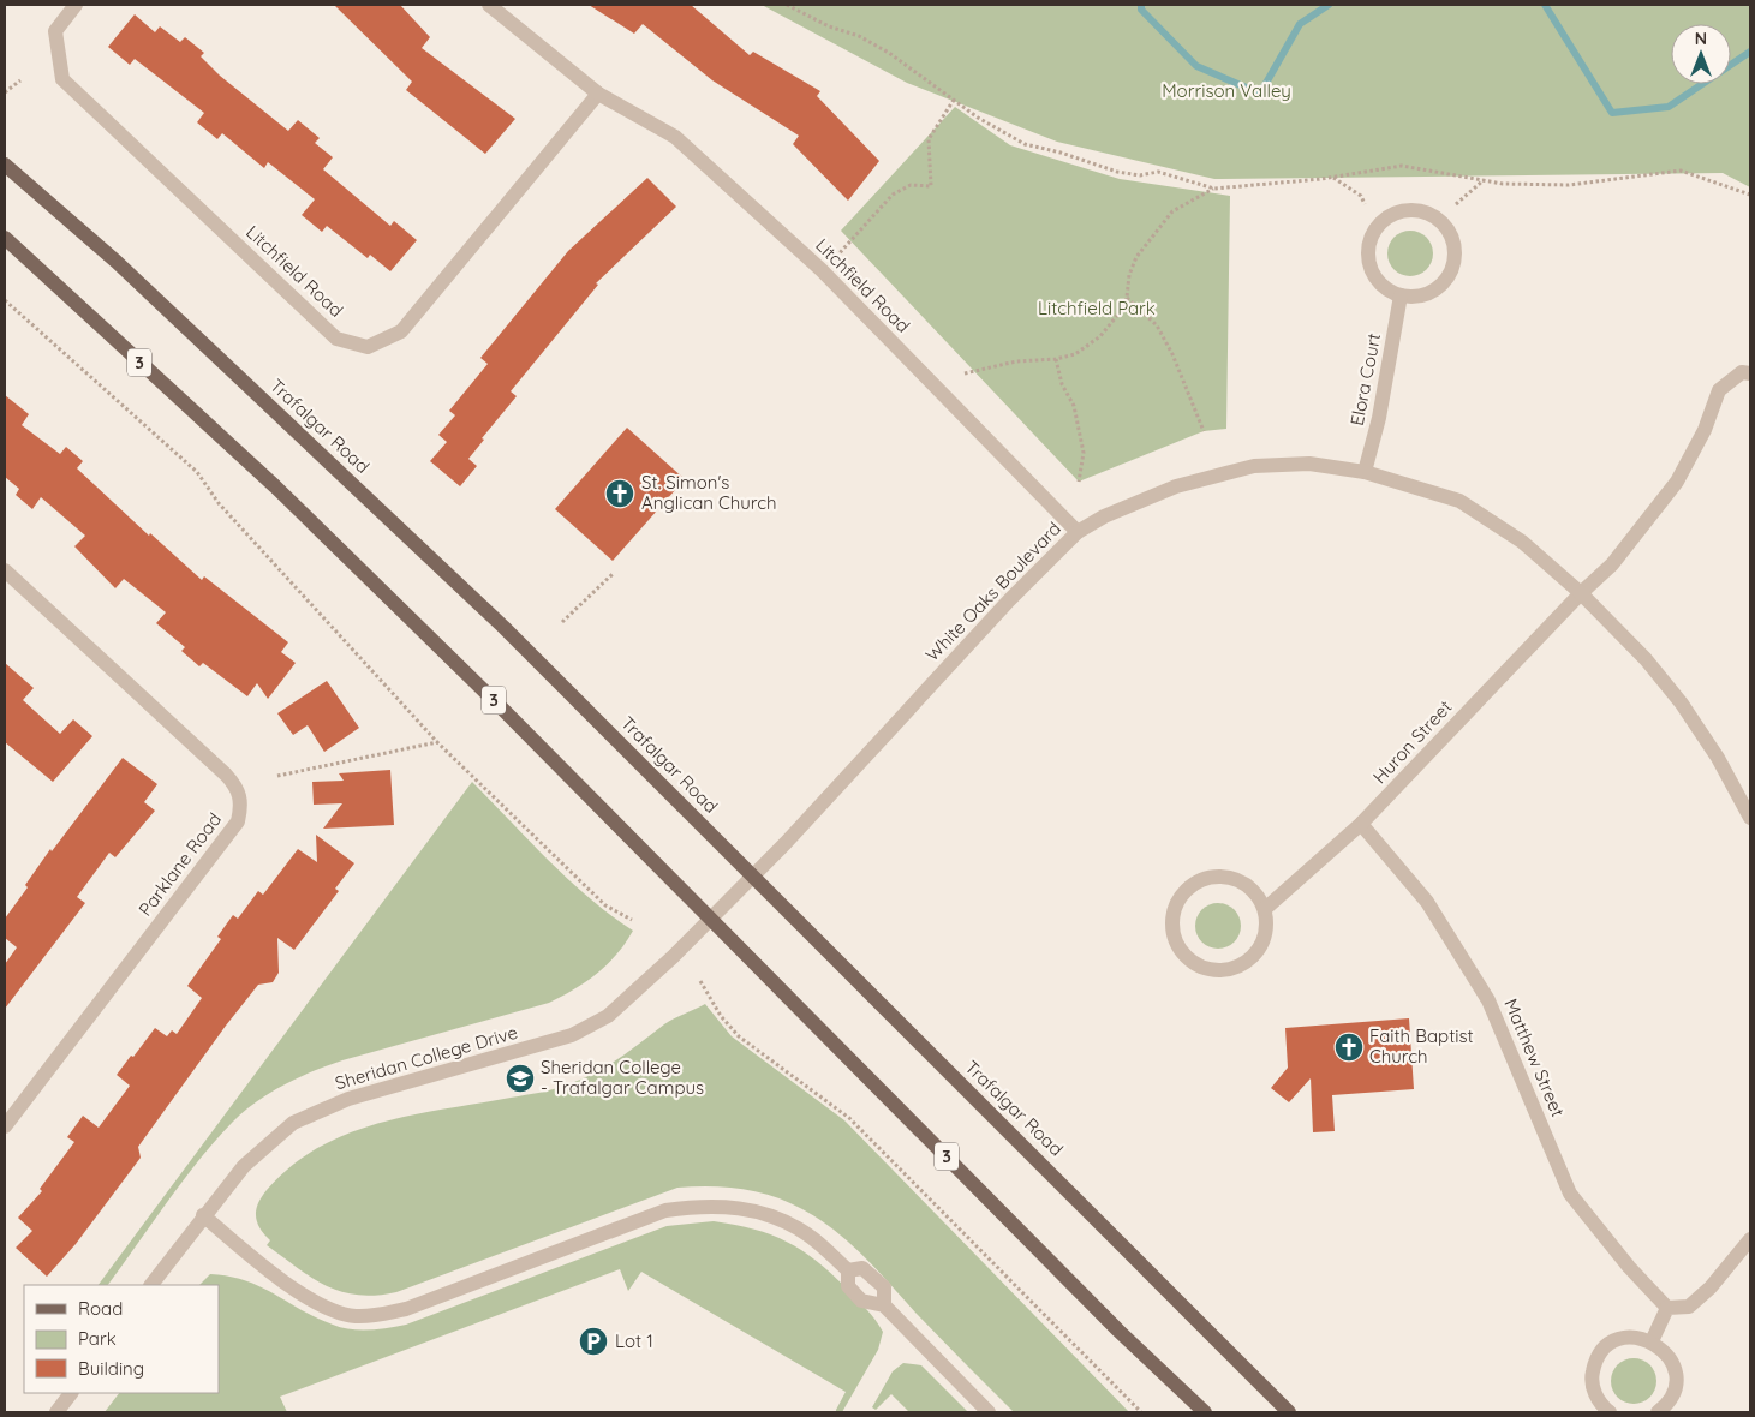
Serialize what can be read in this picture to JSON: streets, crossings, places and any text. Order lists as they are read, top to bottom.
{
  "streets": {
    "main road": ["3", "Trafalgar Road"],
    "street": [
      "Litchfield Road",
      "Elora Court",
      "White Oaks Boulevard",
      "Huron Street",
      "Parklane Road",
      "Sheridan College Drive",
      "Matthew Street"
    ]
  },
  "crossings": [
    ["Litchfield Road", "White Oaks Boulevard"],
    ["3", "White Oaks Boulevard"],
    ["3", "Sheridan College Drive"],
    ["Elora Court", "White Oaks Boulevard"],
    ["Trafalgar Road", "White Oaks Boulevard"],
    ["White Oaks Boulevard", "Huron Street"],
    ["White Oaks Boulevard", "Sheridan College Drive"],
    ["Huron Street", "Matthew Street"]
  ],
  "parks": ["Morrison Valley", "Litchfield Park"],
  "places": {
    "church": ["St. Simon's Anglican Church", "Faith Baptist Church"],
    "school or university": ["Sheridan College - Trafalgar Campus"],
    "parking": ["Lot 1"]
  },
  "legend": ["Road", "Park", "Building"],
  "north": "top"
}
